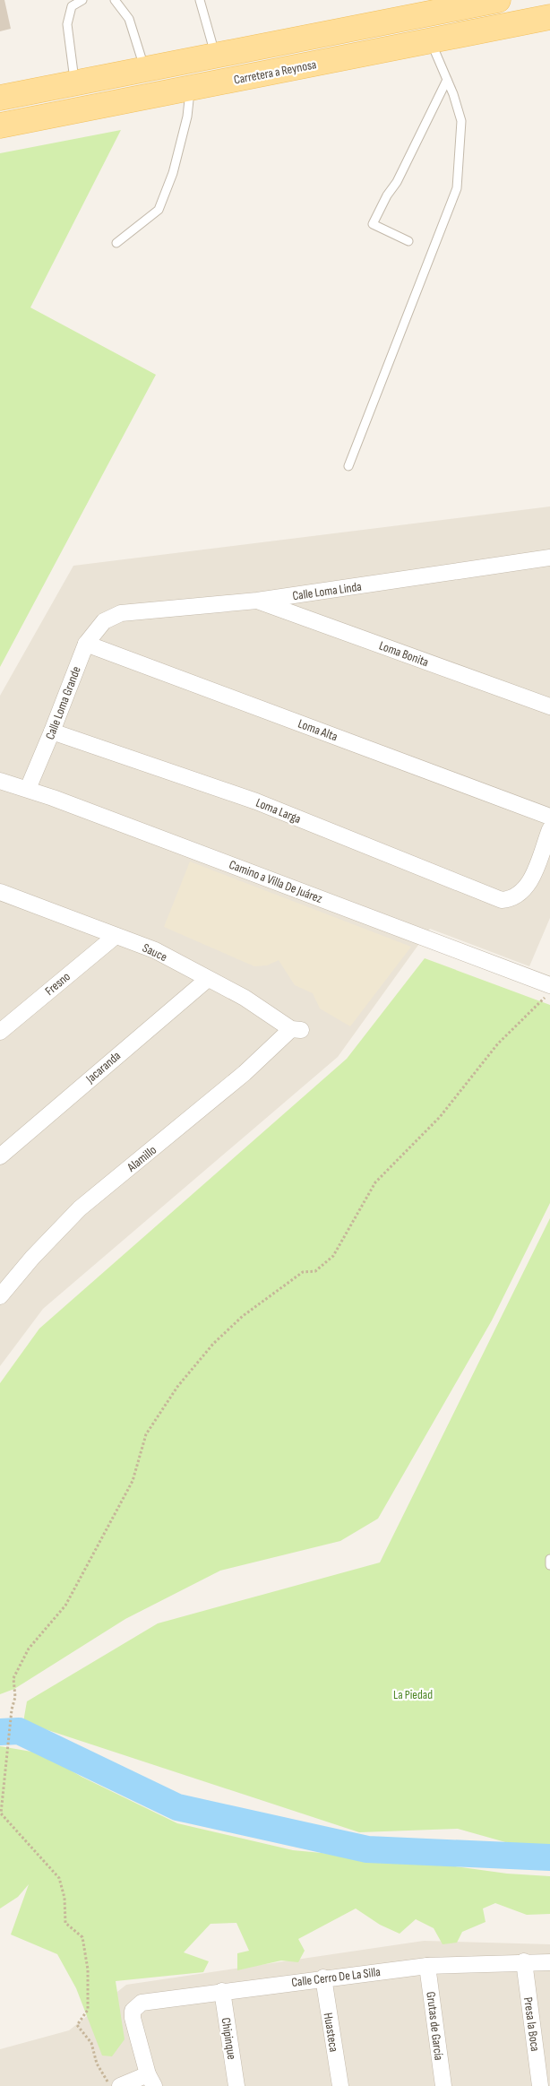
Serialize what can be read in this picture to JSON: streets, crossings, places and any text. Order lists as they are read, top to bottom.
{
  "streets": {
    "main road": ["Carretera a Reynosa"],
    "street": [
      "Calle Loma Linda",
      "Loma Bonita",
      "Calle Loma Grande",
      "Loma Alta",
      "Loma Larga",
      "Camino a Villa De Juárez",
      "Sauce",
      "Fresno",
      "Jacaranda",
      "Alamillo",
      "Calle Cerro De La Silla",
      "Presa la Boca",
      "Grutas de García",
      "Huasteca",
      "Chipinque"
    ]
  },
  "crossings": [
    ["Calle Loma Linda", "Loma Bonita"],
    ["Calle Loma Linda", "Calle Loma Grande"],
    ["Calle Loma Grande", "Loma Alta"],
    ["Calle Loma Grande", "Loma Larga"],
    ["Calle Loma Grande", "Camino a Villa De Juárez"],
    ["Sauce", "Fresno"],
    ["Sauce", "Jacaranda"],
    ["Sauce", "Alamillo"],
    ["Calle Cerro De La Silla", "Presa la Boca"],
    ["Calle Cerro De La Silla", "Grutas de García"],
    ["Calle Cerro De La Silla", "Huasteca"],
    ["Calle Cerro De La Silla", "Chipinque"]
  ],
  "parks": ["La Piedad"]
}
